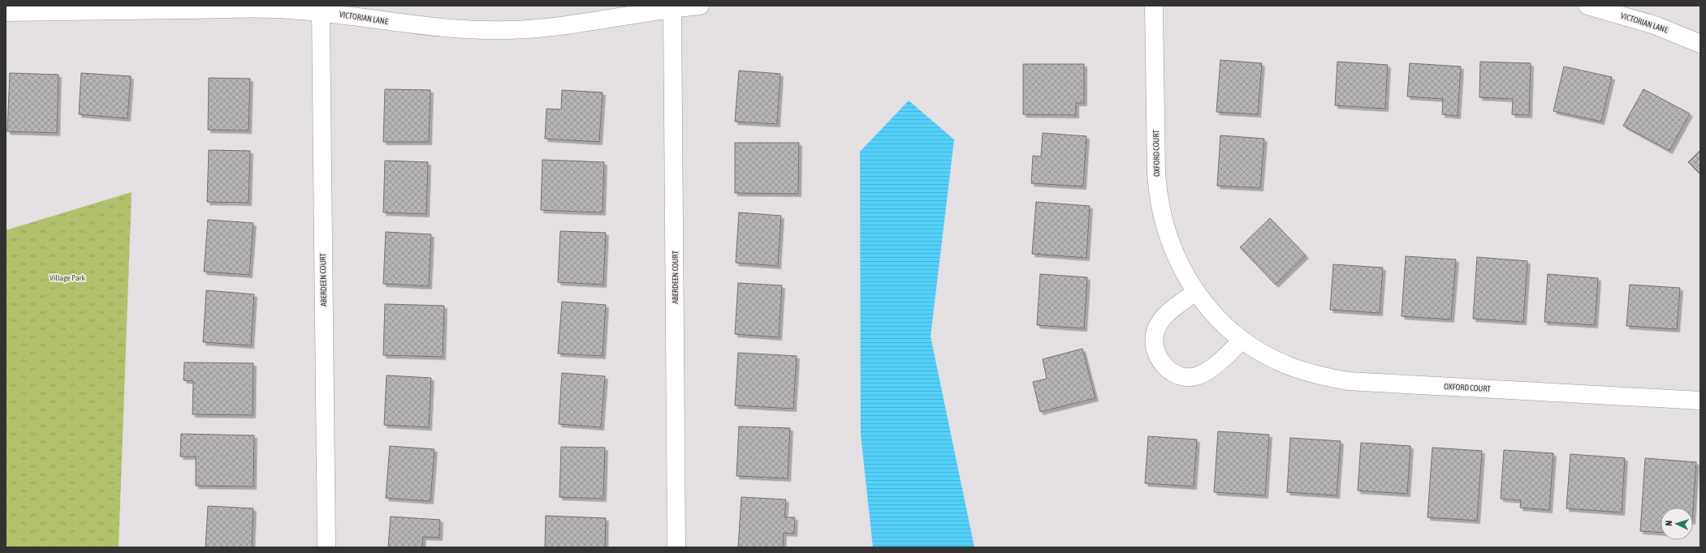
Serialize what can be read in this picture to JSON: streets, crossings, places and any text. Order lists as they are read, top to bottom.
{
  "streets": {
    "street": ["VICTORIAN LANE", "OXFORD COURT", "ABERDEEN COURT"]
  },
  "crossings": [
    ["VICTORIAN LANE", "ABERDEEN COURT"]
  ],
  "parks": ["Village Park"],
  "north": "left"
}
